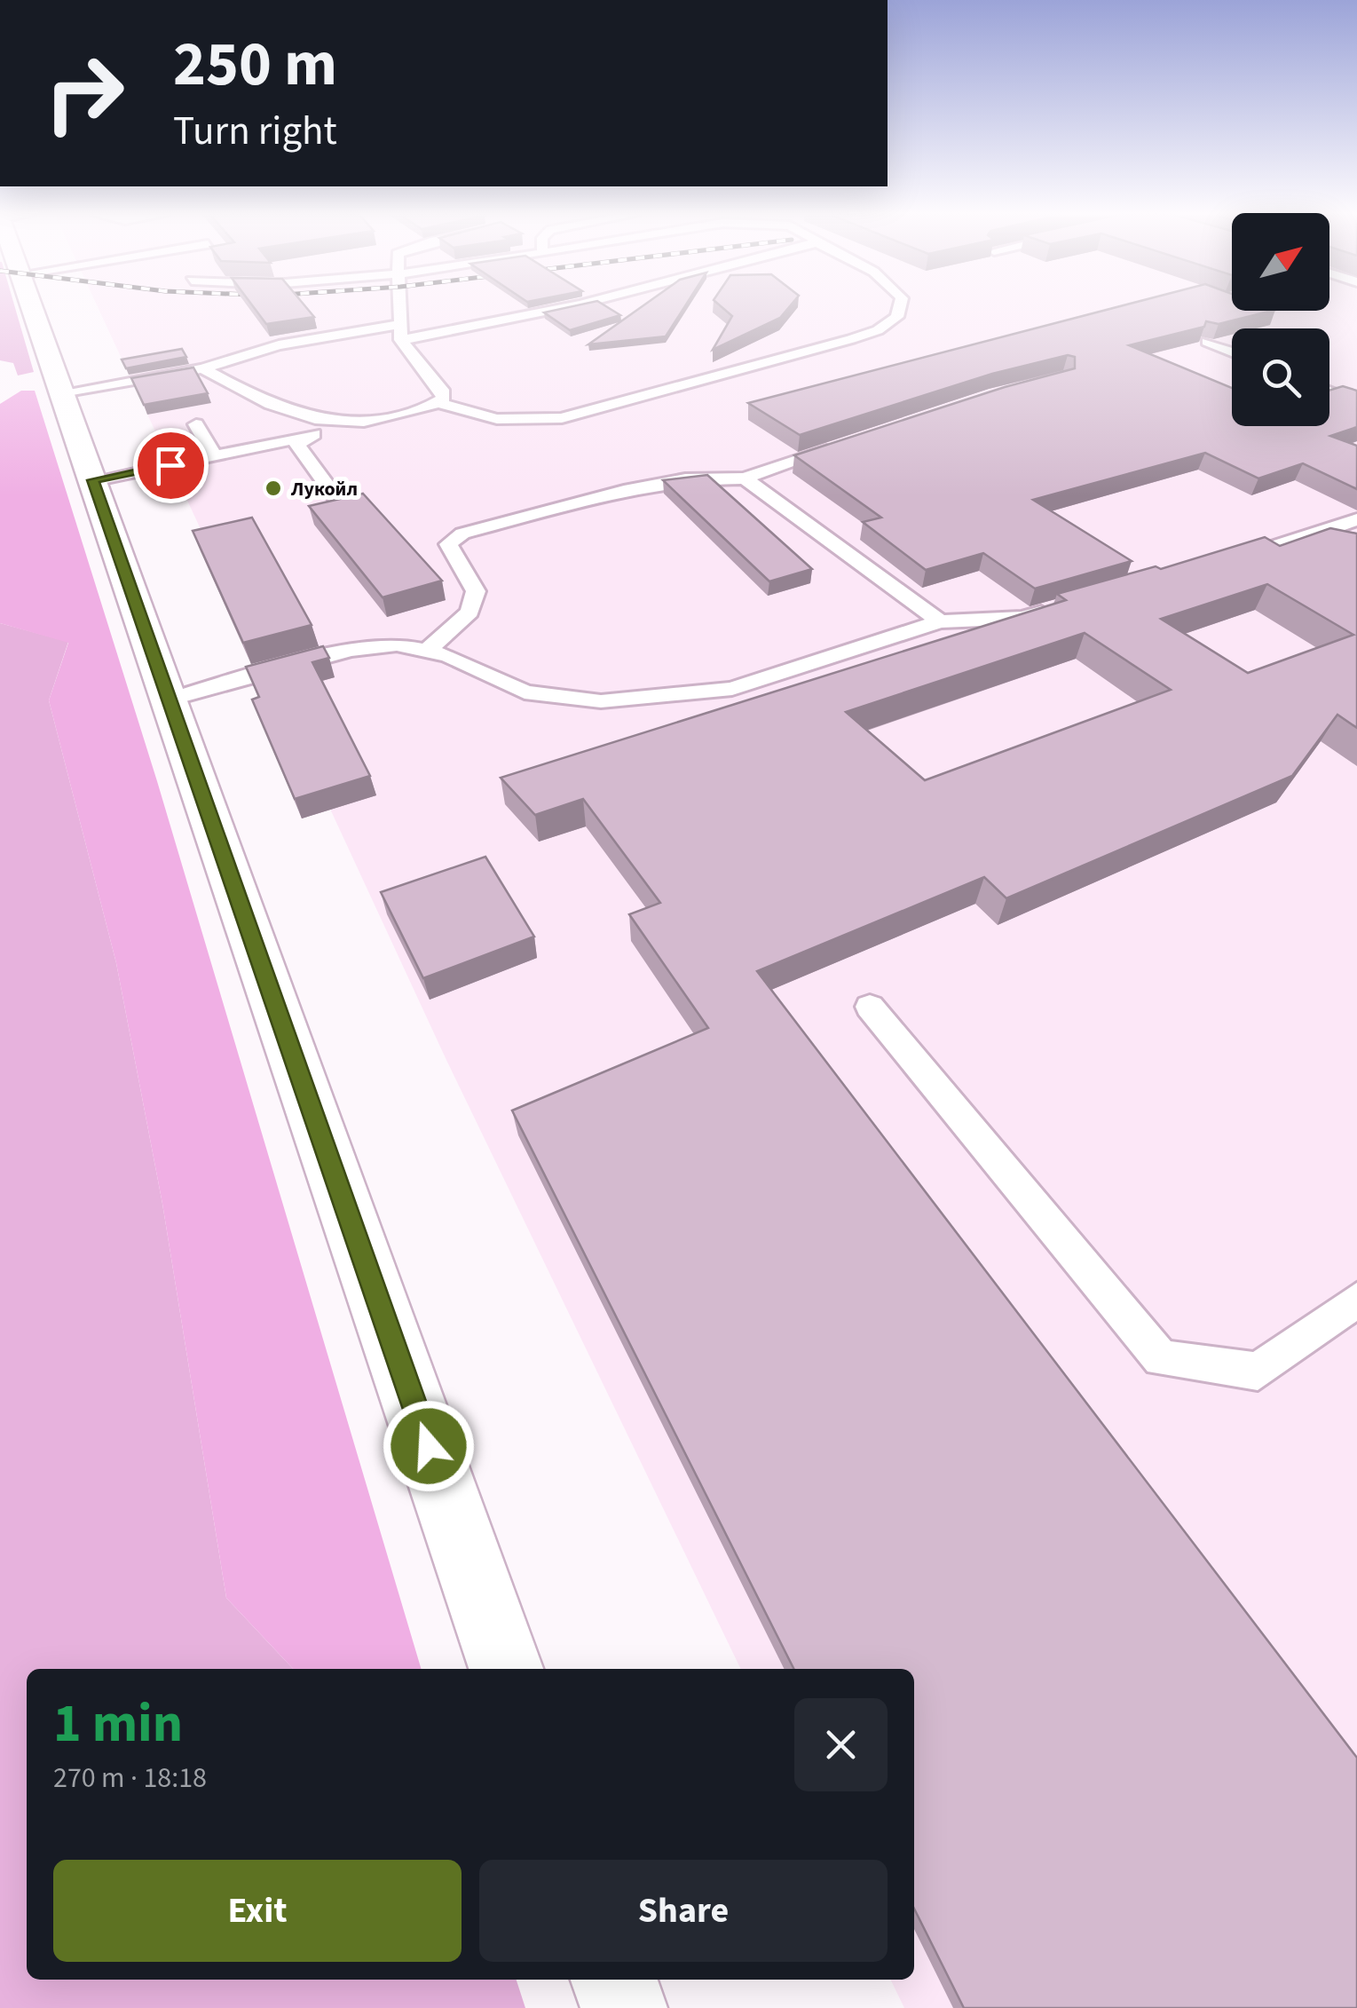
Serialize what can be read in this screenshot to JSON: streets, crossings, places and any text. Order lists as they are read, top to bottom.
{
  "places": ["Лукойл"],
  "north": "top right",
  "page": {
    "turn": ["250 m", "Turn right"],
    "heading": ["1 min", "270 m · 18:18"],
    "buttons": ["Exit", "Share"]
  }
}
